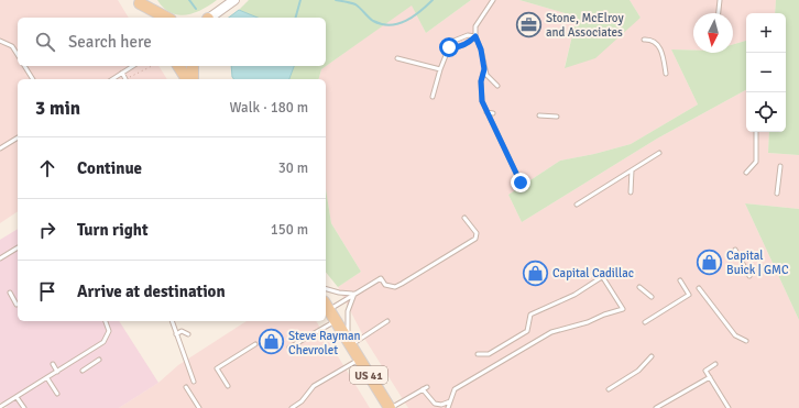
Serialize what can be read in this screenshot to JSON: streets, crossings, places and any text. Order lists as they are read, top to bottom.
{
  "streets": {
    "main road": ["US 41"]
  },
  "places": {
    "office": ["Stone, McElroy and Associates"],
    "shop": ["Capital Buick | GMC", "Capital Cadillac", "Steve Rayman Chevrolet"]
  },
  "north": "bottom",
  "page": {
    "map_buttons": ["+", "−"],
    "search": "Search here",
    "heading": ["3 min", "Walk · 180 m"],
    "list": [
      ["Continue", "30 m"],
      ["Turn right", "150 m"],
      "Arrive at destination"
    ]
  }
}
